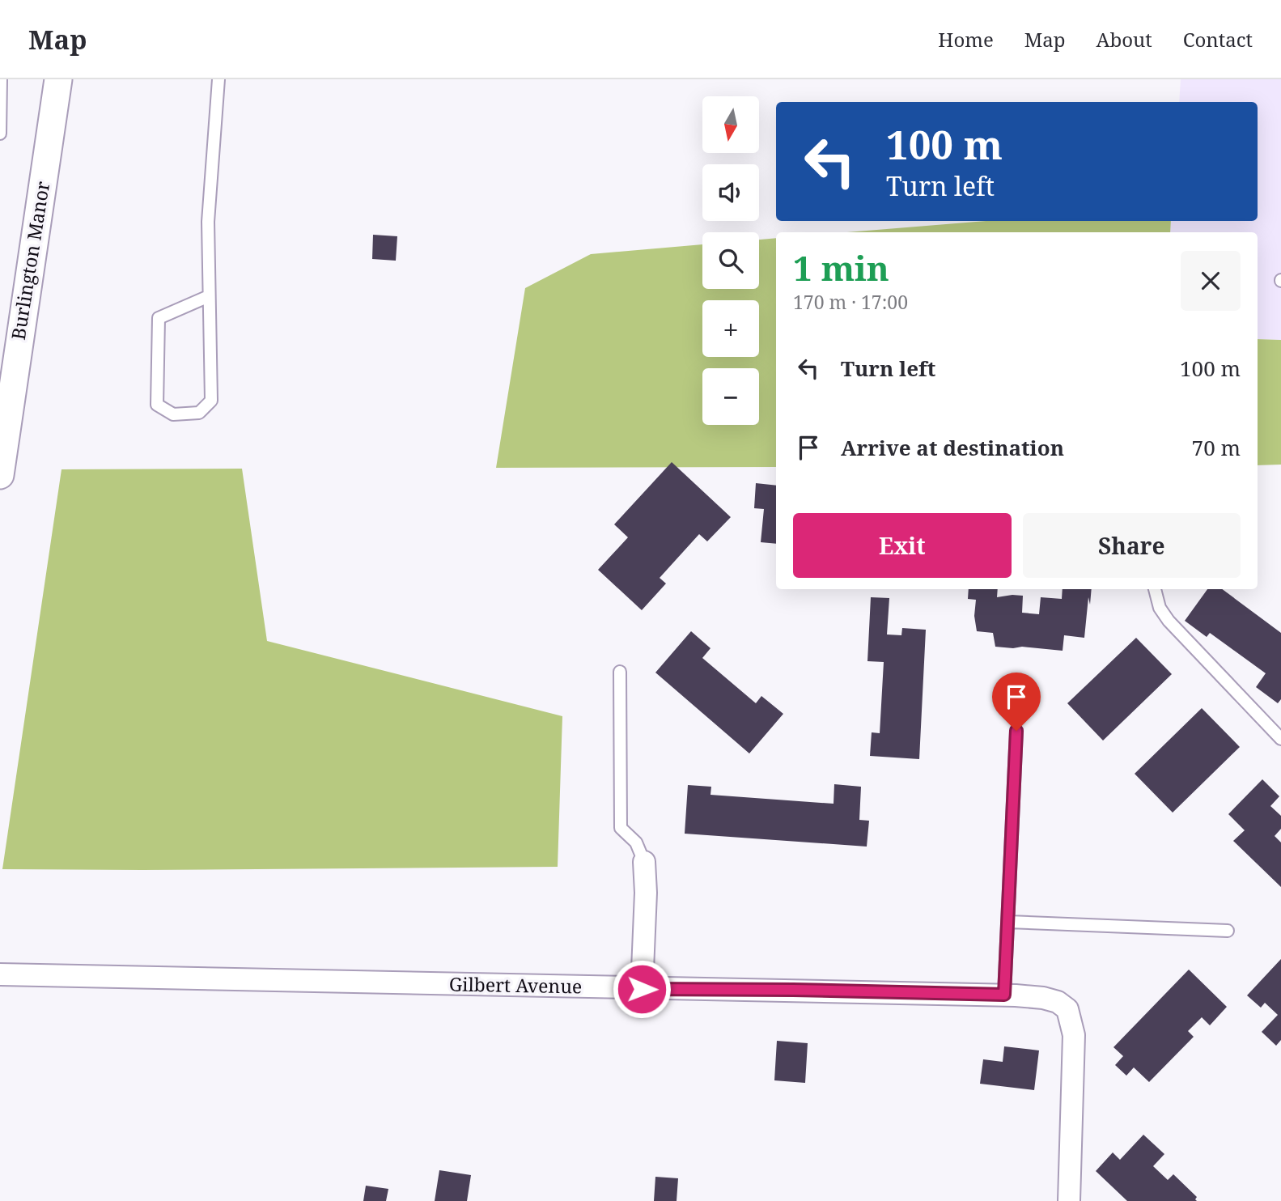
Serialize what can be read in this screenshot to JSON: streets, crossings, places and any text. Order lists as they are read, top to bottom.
{
  "streets": {
    "street": ["Burlington Manor", "Gilbert Avenue"]
  },
  "north": "bottom",
  "page": {
    "header": "Map",
    "nav": [
      "Home",
      "Map",
      "About",
      "Contact"
    ],
    "map_buttons": ["+", "−"],
    "turn": ["100 m", "Turn left"],
    "heading": ["1 min", "170 m · 17:00"],
    "list": [
      {
        "name": "Turn left",
        "value": "100 m"
      },
      {
        "name": "Arrive at destination",
        "value": "70 m"
      }
    ],
    "buttons": ["Exit", "Share"]
  }
}
